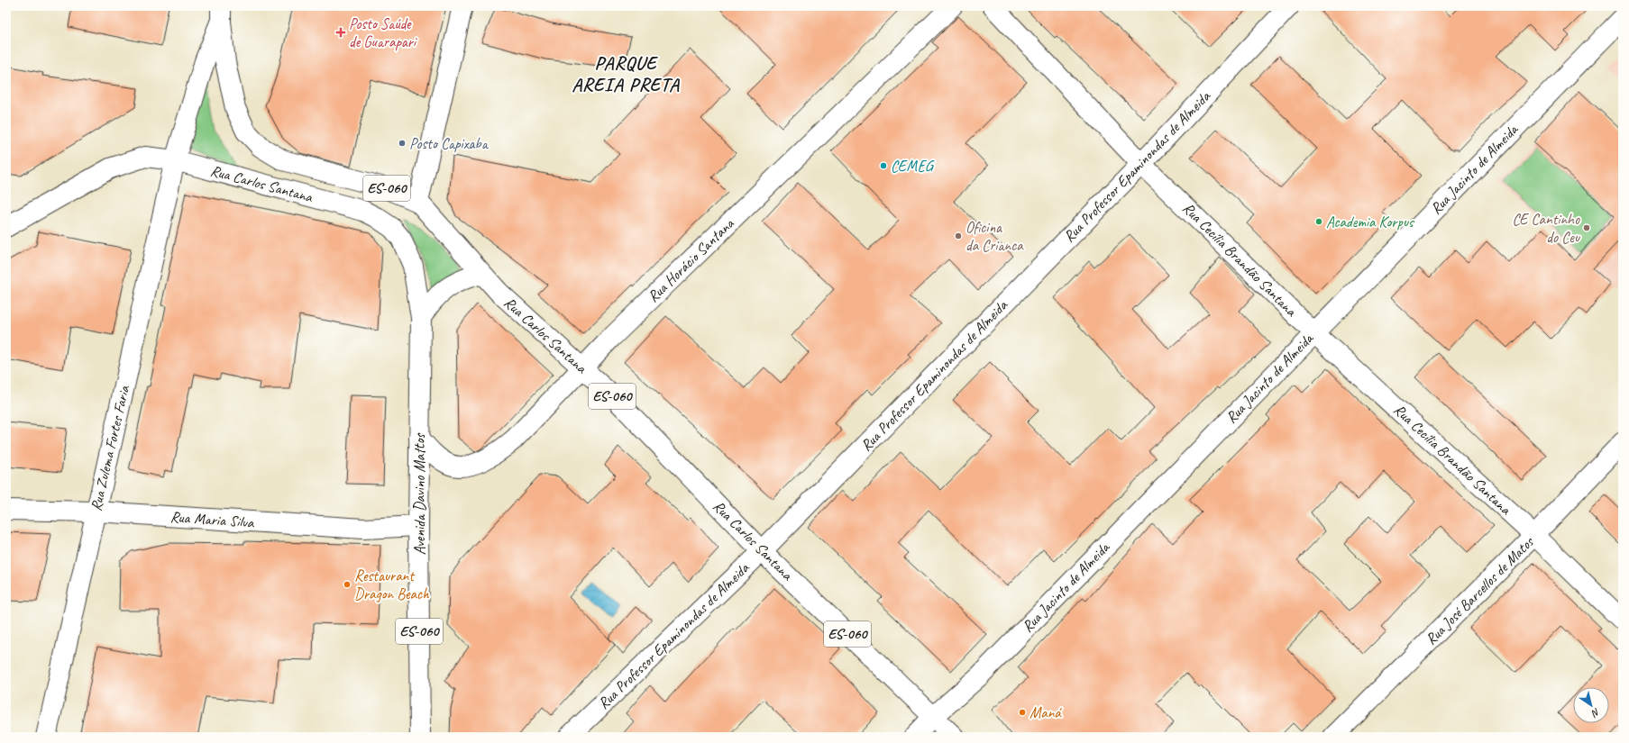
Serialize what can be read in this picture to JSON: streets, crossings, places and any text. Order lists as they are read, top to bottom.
{
  "streets": {
    "street": [
      "Rua Professor Epaminondas de Almeida",
      "Rua Jacinto de Almeida",
      "Rua Carlos Santana",
      "ES-060",
      "Rua Cecília Brandão Santana",
      "Rua Horácio Santana",
      "Rua Zulema Fortes Faria",
      "Avenida Davino Mattos",
      "Rua Maria Silva",
      "Rua José Barcellos de Matos"
    ]
  },
  "crossings": [
    ["Rua Professor Epaminondas de Almeida", "Rua Carlos Santana"],
    ["Rua Professor Epaminondas de Almeida", "Rua Cecília Brandão Santana"],
    ["Rua Jacinto de Almeida", "Rua Carlos Santana"],
    ["Rua Jacinto de Almeida", "Rua Cecília Brandão Santana"],
    ["Rua Carlos Santana", "Rua Horácio Santana"],
    ["Rua Carlos Santana", "Rua Zulema Fortes Faria"],
    ["Rua Carlos Santana", "Avenida Davino Mattos"],
    ["Rua Cecília Brandão Santana", "Rua José Barcellos de Matos"],
    ["Rua Horácio Santana", "Avenida Davino Mattos"],
    ["Rua Zulema Fortes Faria", "Rua Maria Silva"],
    ["Avenida Davino Mattos", "Rua Maria Silva"]
  ],
  "districts": ["PARQUE AREIA PRETA"],
  "places": {
    "health": ["Posto Saúde de Guarapari"],
    "other": [
      "Posto Capixaba",
      "CEMEG",
      "Academia Korpus",
      "CE Cantinho do Ceu",
      "Oficina da Crianca",
      "Restaurant Dragon Beach",
      "Maná"
    ]
  },
  "north": "bottom right"
}
